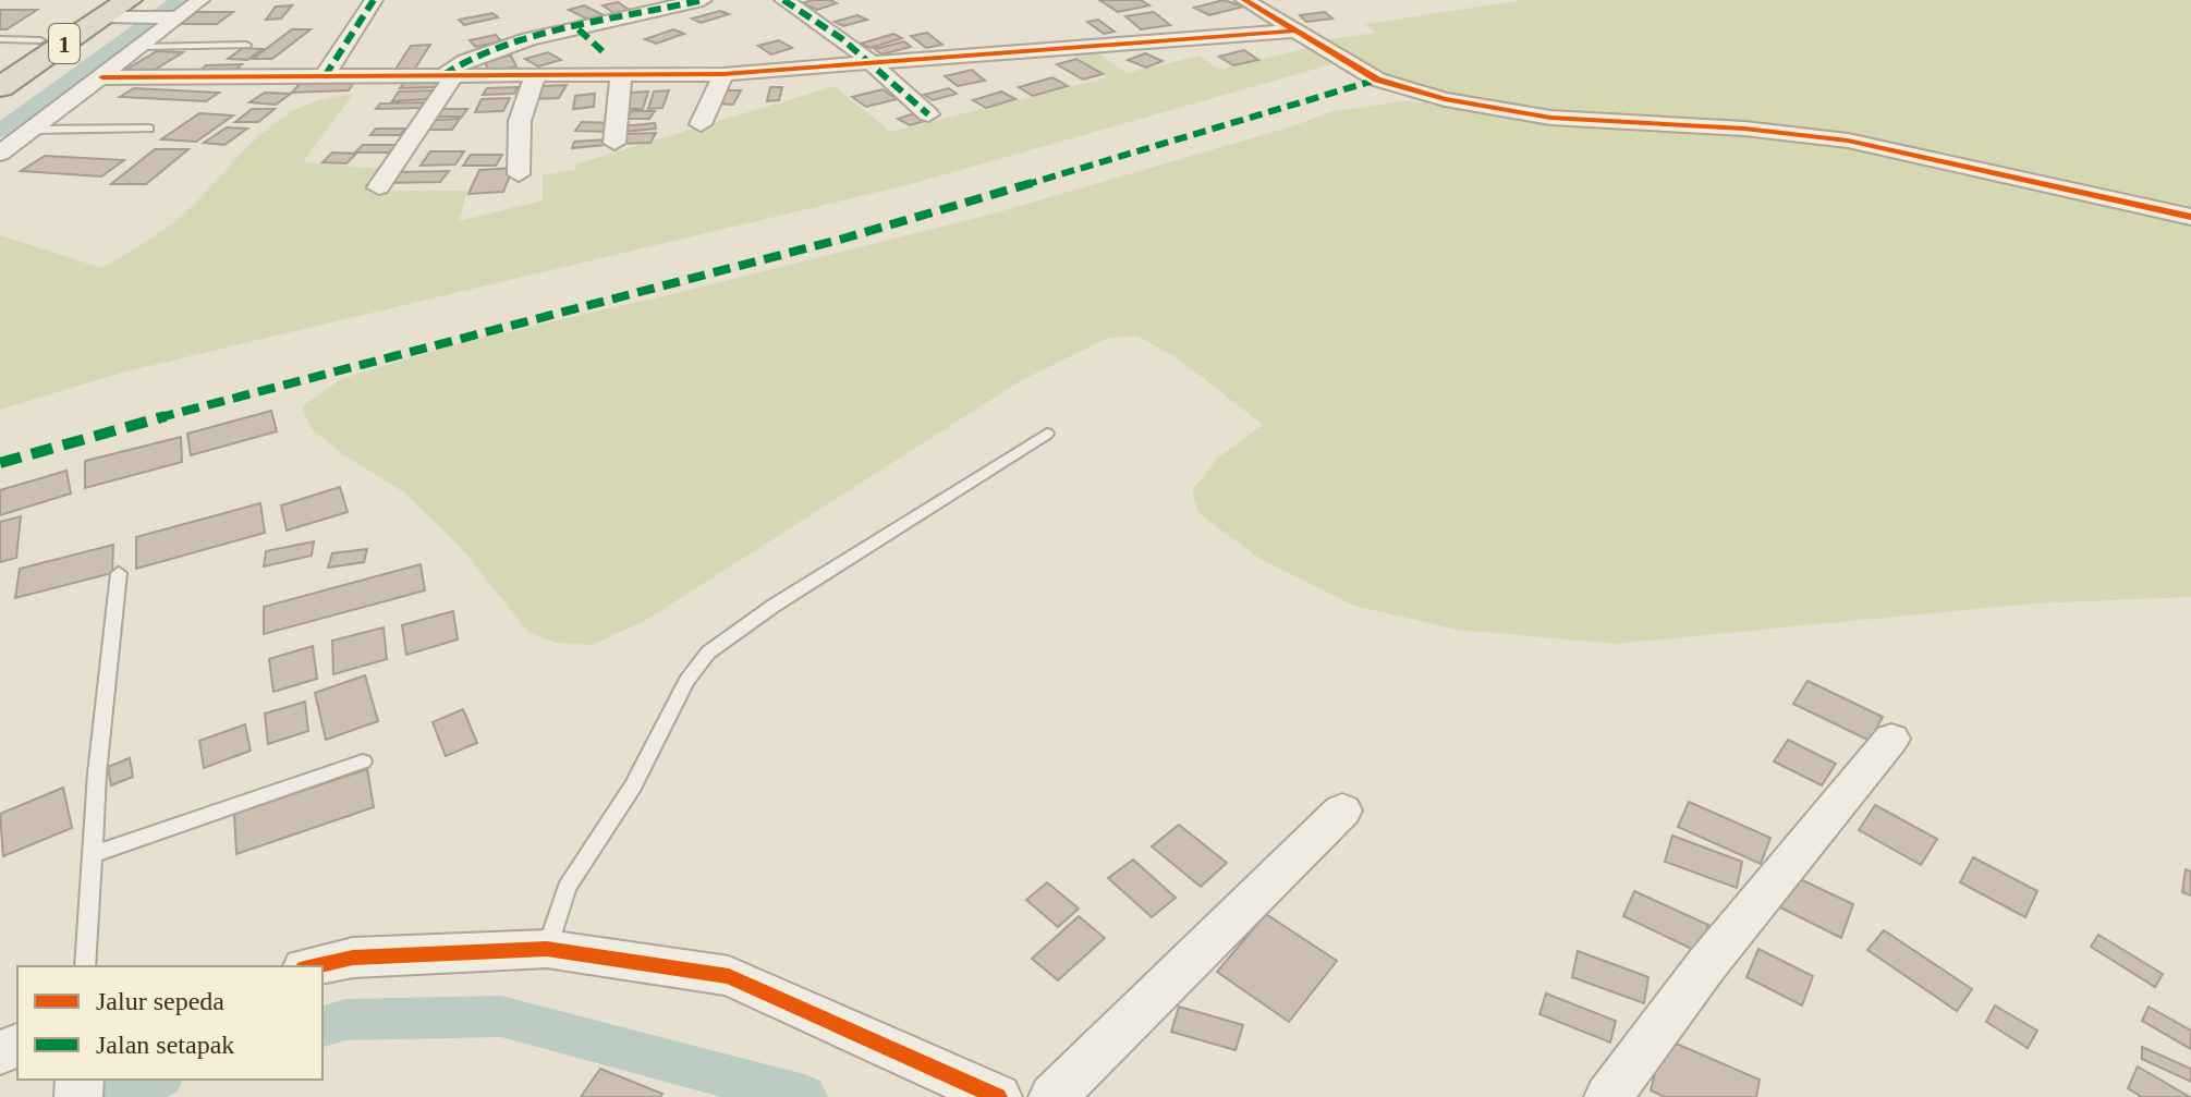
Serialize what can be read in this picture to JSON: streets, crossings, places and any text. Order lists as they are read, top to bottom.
{
  "streets": {
    "highway": ["1"]
  },
  "legend": ["Jalur sepeda", "Jalan setapak"]
}
